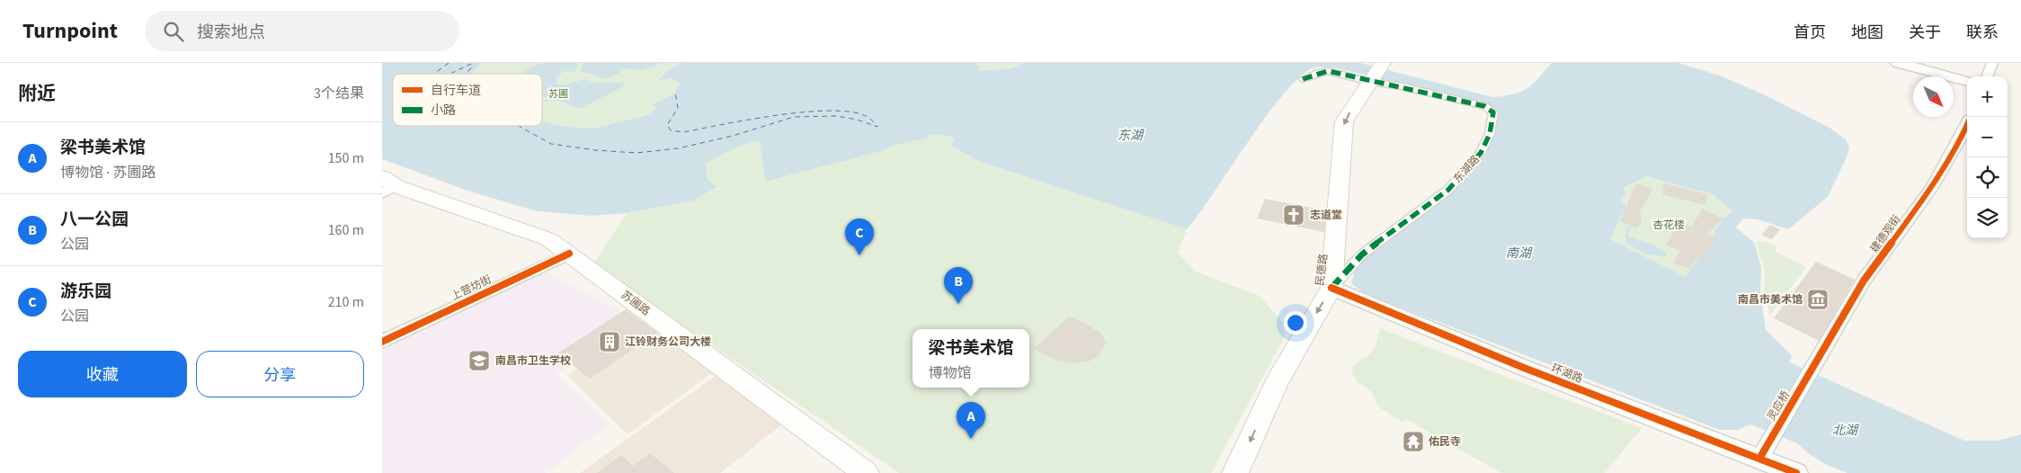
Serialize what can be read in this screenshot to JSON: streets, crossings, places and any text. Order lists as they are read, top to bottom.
{
  "streets": {
    "main road": ["民德路", "苏圃路"],
    "street": [
      "东湖路",
      "建德观街",
      "上营坊街",
      "环湖路",
      "灵应桥"
    ]
  },
  "crossings": [
    ["东湖路", "民德路"],
    ["东湖路", "环湖路"],
    ["建德观街", "灵应桥"],
    ["民德路", "环湖路"],
    ["上营坊街", "苏圃路"],
    ["环湖路", "灵应桥"]
  ],
  "one_way": ["民德路"],
  "water": ["东湖", "南湖", "北湖"],
  "parks": ["苏圃", "杏花楼"],
  "places": {
    "church": ["志道堂"],
    "museum": ["南昌市美术馆"],
    "building": ["江铃财务公司大楼"],
    "school or university": ["南昌市卫生学校"],
    "temple": ["佑民寺"]
  },
  "legend": ["自行车道", "小路"],
  "north": "bottom right",
  "page": {
    "header": "Turnpoint",
    "search": "搜索地点",
    "nav": [
      "首页",
      "地图",
      "关于",
      "联系"
    ],
    "heading": ["附近", "3个结果"],
    "map_buttons": ["+", "−"],
    "list": [
      {
        "mark": "A",
        "name": "梁书美术馆",
        "note": "博物馆 · 苏圃路",
        "value": "150 m"
      },
      {
        "mark": "B",
        "name": "八一公园",
        "note": "公园",
        "value": "160 m"
      },
      {
        "mark": "C",
        "name": "游乐园",
        "note": "公园",
        "value": "210 m"
      }
    ],
    "pins": ["C", "B", "A"],
    "popup": ["梁书美术馆", "博物馆"],
    "buttons": ["收藏", "分享"]
  }
}
